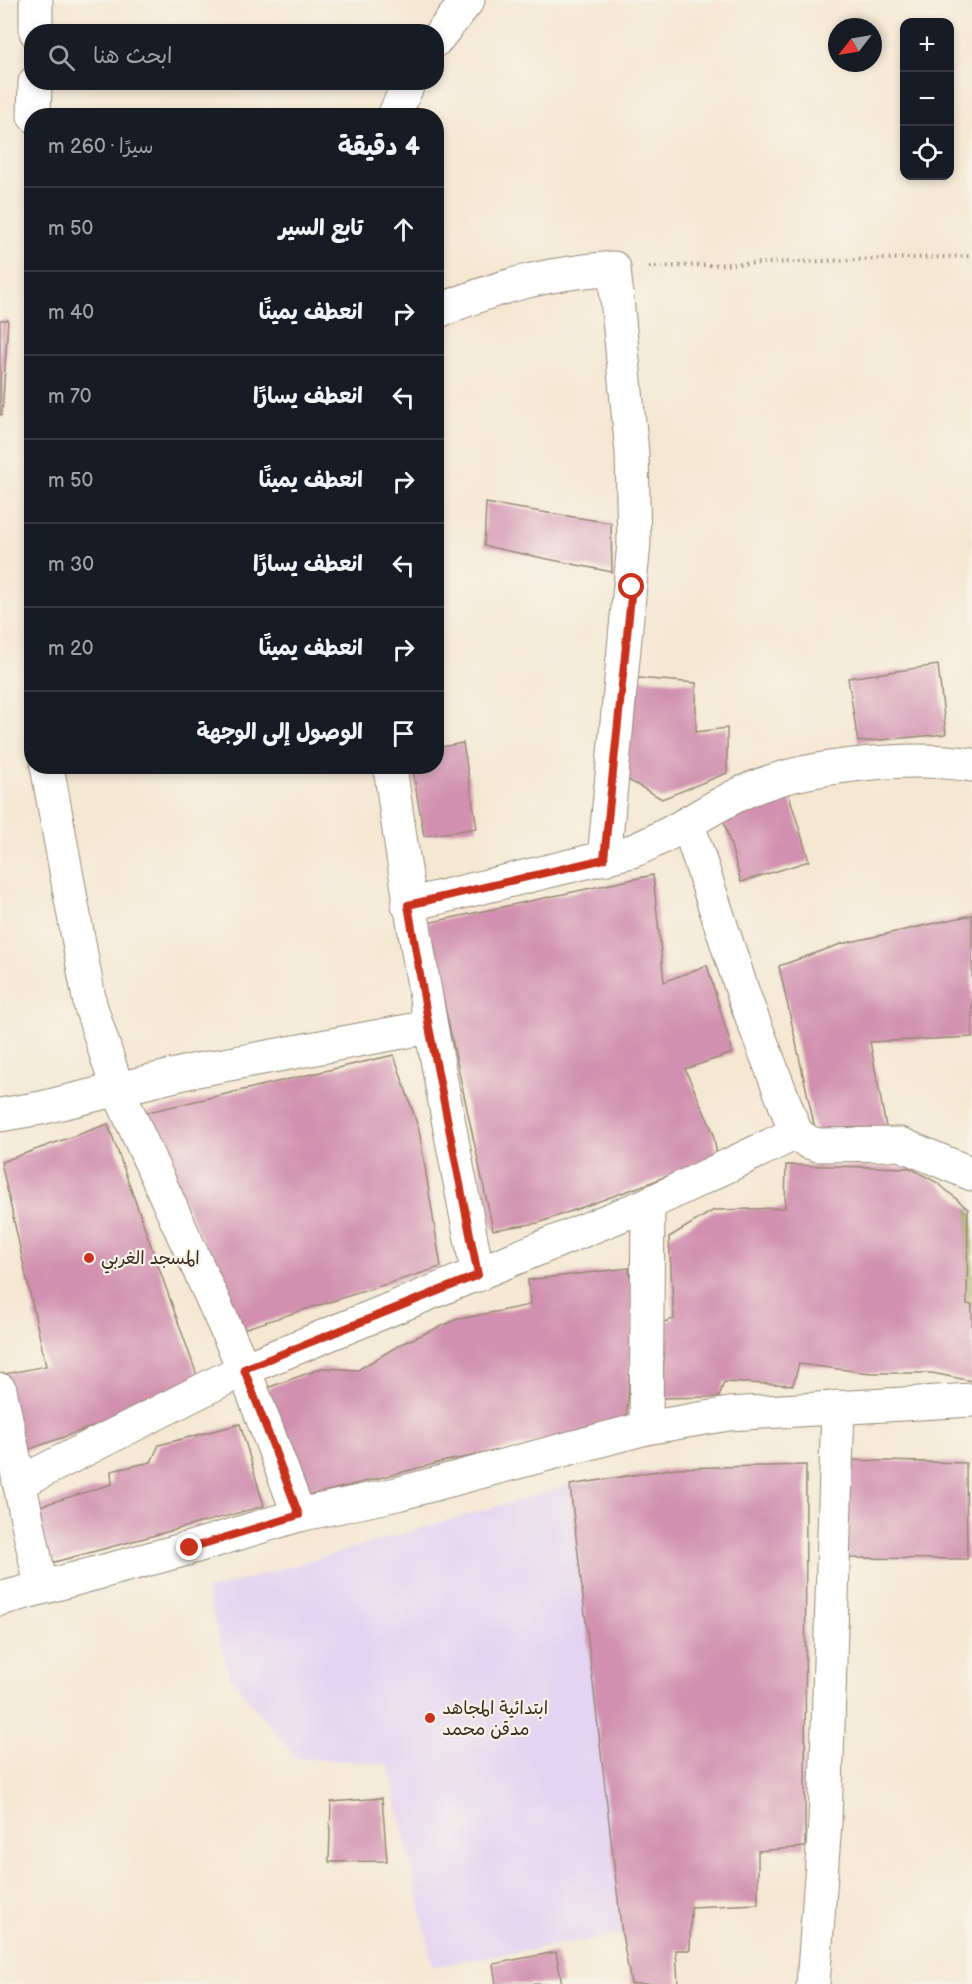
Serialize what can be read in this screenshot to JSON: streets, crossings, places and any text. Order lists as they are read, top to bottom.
{
  "places": ["المسجد الغربي", "ابتدائية المجاهد مدقن محمد"],
  "north": "bottom left",
  "page": {
    "map_buttons": ["+", "−"],
    "search": "ابحث هنا",
    "heading": ["4 دقيقة", "سيرًا · 260 m"],
    "list": [
      ["تابع السير", "50 m"],
      ["انعطف يمينًا", "40 m"],
      ["انعطف يسارًا", "70 m"],
      ["انعطف يمينًا", "50 m"],
      ["انعطف يسارًا", "30 m"],
      ["انعطف يمينًا", "20 m"],
      "الوصول إلى الوجهة"
    ]
  }
}
